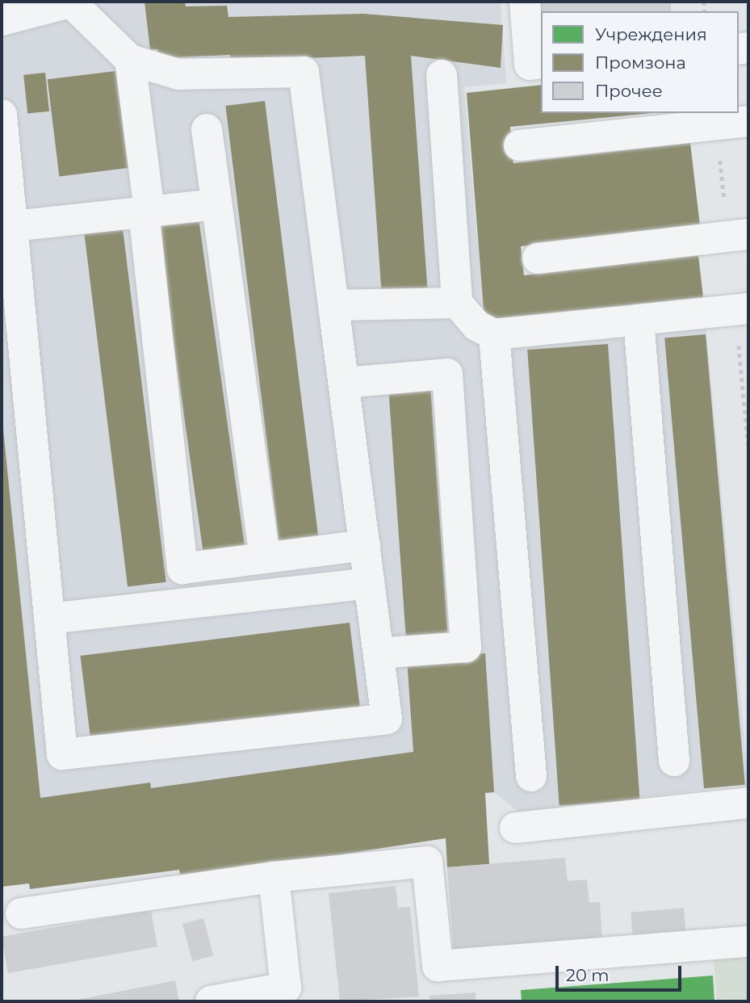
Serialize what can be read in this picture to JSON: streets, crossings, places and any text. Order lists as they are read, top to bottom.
{
  "legend": ["Учреждения", "Промзона", "Прочее"],
  "scale_bar": "20 m"
}
